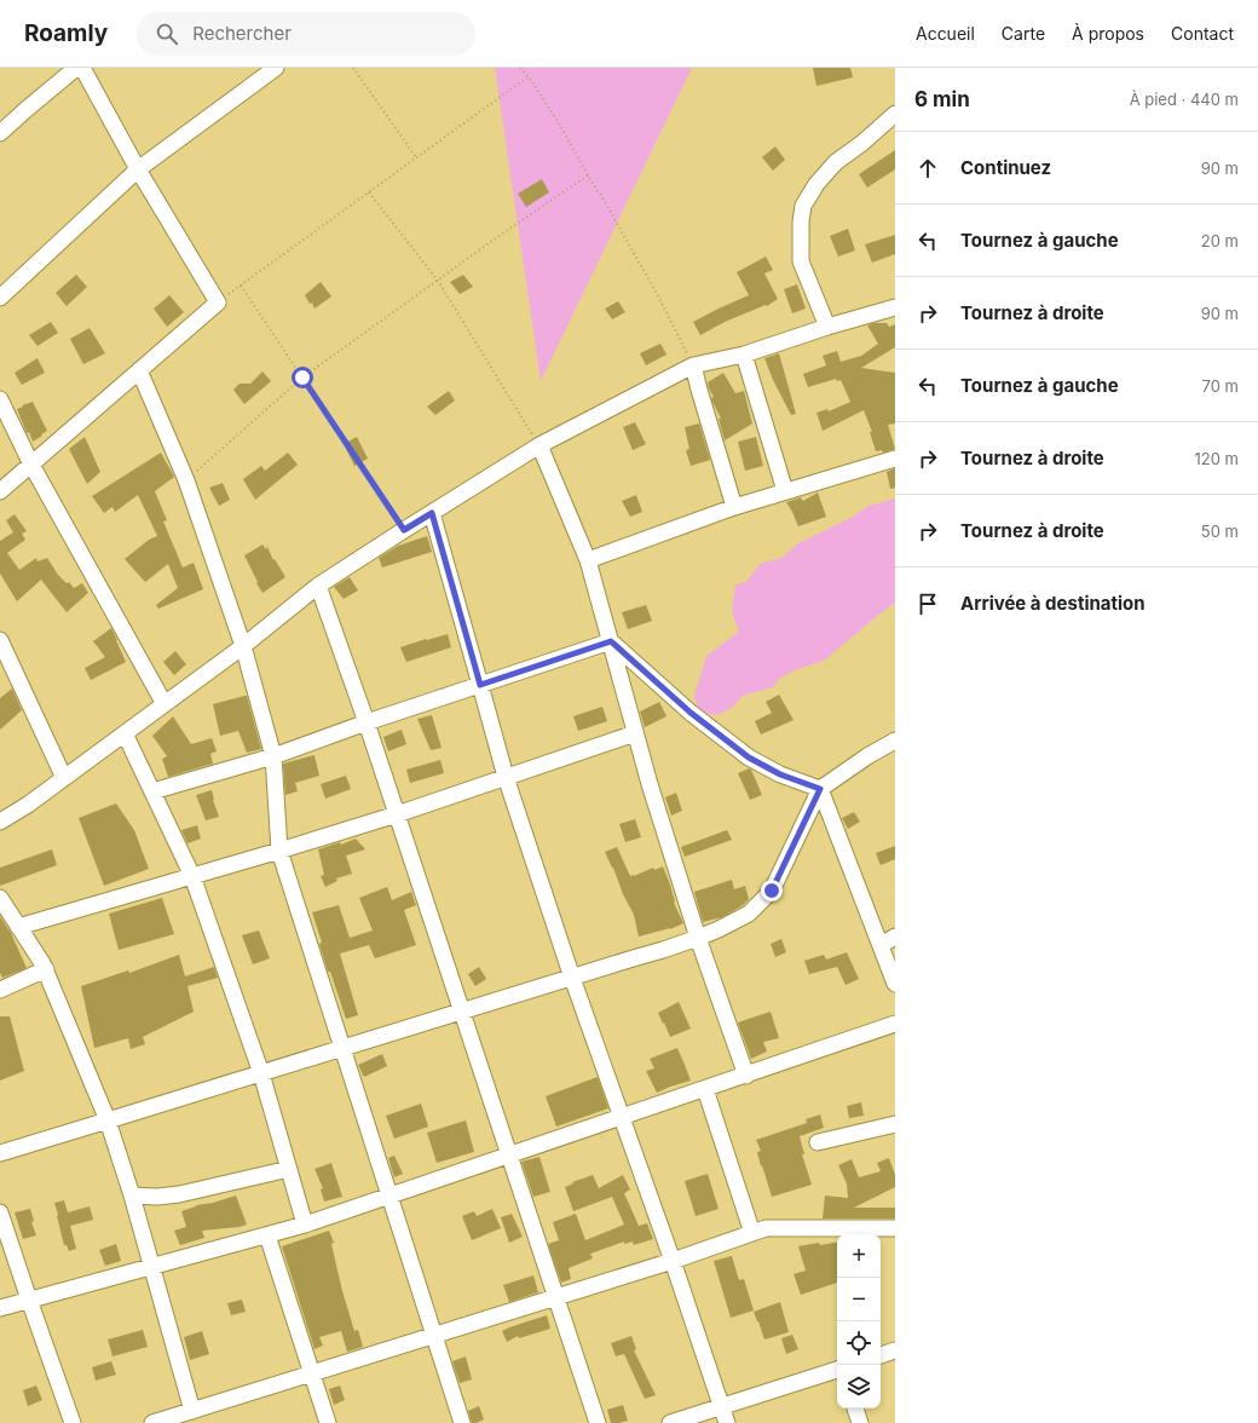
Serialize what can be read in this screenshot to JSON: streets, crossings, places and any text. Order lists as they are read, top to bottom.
{
  "page": {
    "header": "Roamly",
    "search": "Rechercher",
    "nav": [
      "Accueil",
      "Carte",
      "À propos",
      "Contact"
    ],
    "heading": ["6 min", "À pied · 440 m"],
    "list": [
      ["Continuez", "90 m"],
      ["Tournez à gauche", "20 m"],
      ["Tournez à droite", "90 m"],
      ["Tournez à gauche", "70 m"],
      ["Tournez à droite", "120 m"],
      ["Tournez à droite", "50 m"],
      "Arrivée à destination"
    ],
    "map_buttons": ["+", "−"]
  }
}
